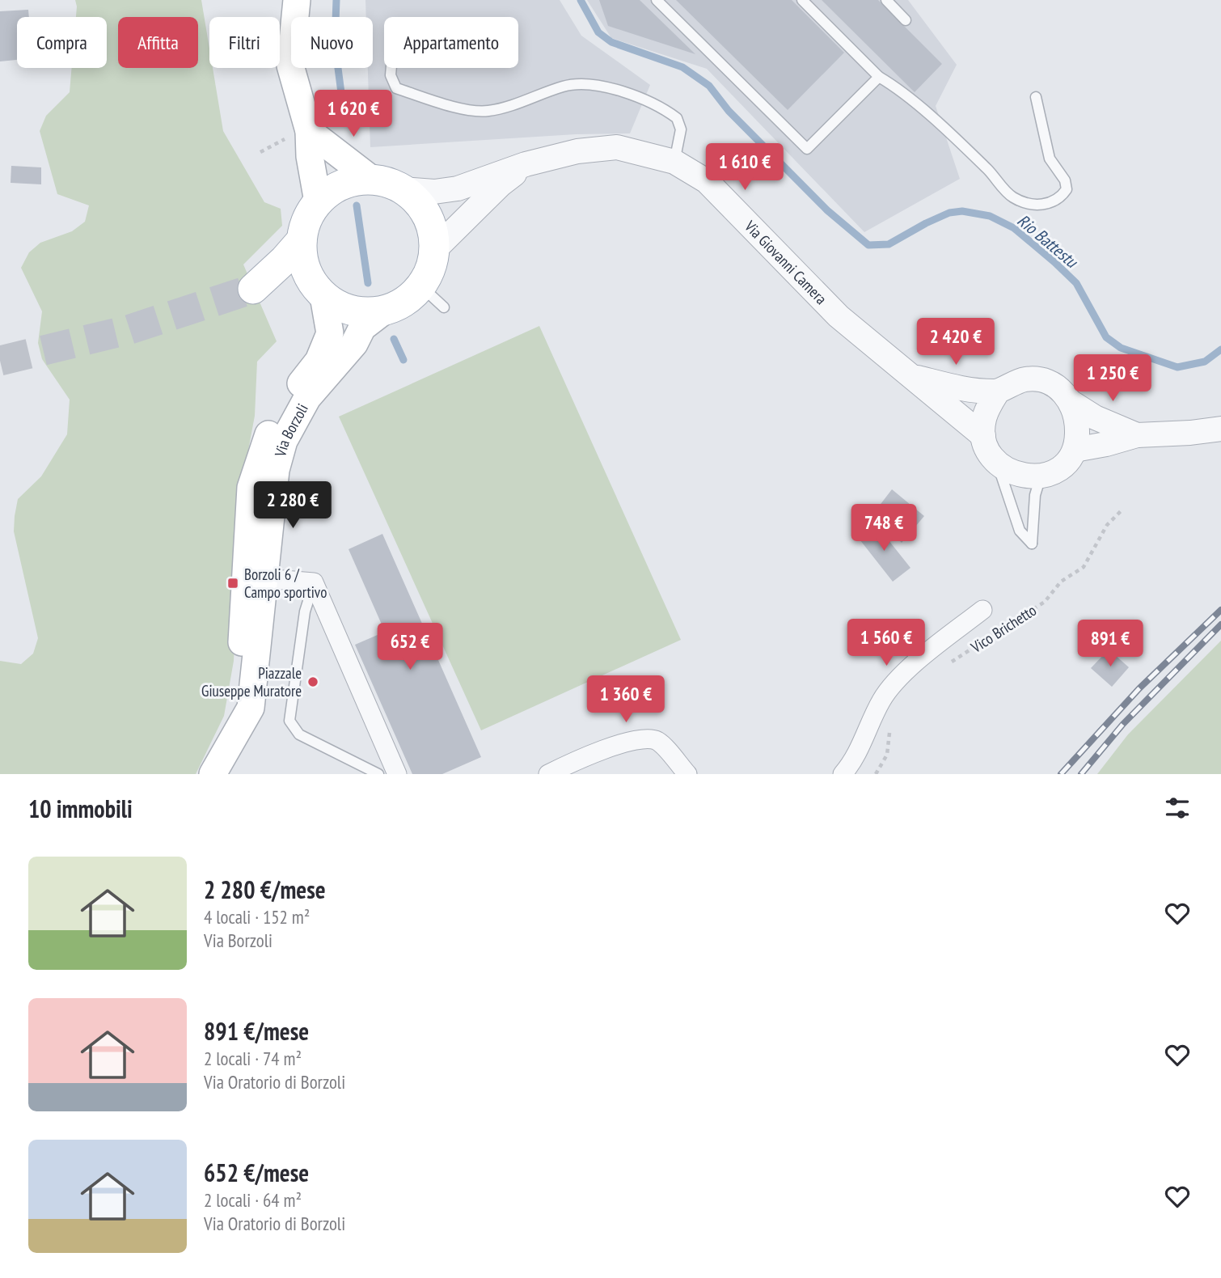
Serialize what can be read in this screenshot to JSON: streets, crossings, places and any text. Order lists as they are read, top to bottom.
{
  "streets": {
    "main road": ["Via Borzoli"],
    "street": ["Via Giovanni Camera"],
    "path": ["Vico Brichetto"]
  },
  "crossings": [
    ["Via Giovanni Camera", "Via Borzoli"]
  ],
  "water": ["Rio Battestu"],
  "places": {
    "transit": ["Borzoli 6 / Campo sportivo"],
    "other": ["Piazzale Giuseppe Muratore"]
  },
  "page": {
    "chip": [
      "Compra",
      "Affitta",
      "Filtri",
      "Nuovo",
      "Appartamento"
    ],
    "price": [
      "1 620 €",
      "1 610 €",
      "2 420 €",
      "1 250 €",
      "2 280 €",
      "748 €",
      "1 560 €",
      "891 €",
      "652 €",
      "1 360 €"
    ],
    "heading": "10 immobili",
    "list": [
      {
        "name": "2 280 €/mese",
        "note": "4 locali · 152 m² · Via Borzoli"
      },
      {
        "name": "891 €/mese",
        "note": "2 locali · 74 m² · Via Oratorio di Borzoli"
      },
      {
        "name": "652 €/mese",
        "note": "2 locali · 64 m² · Via Oratorio di Borzoli"
      }
    ]
  }
}
